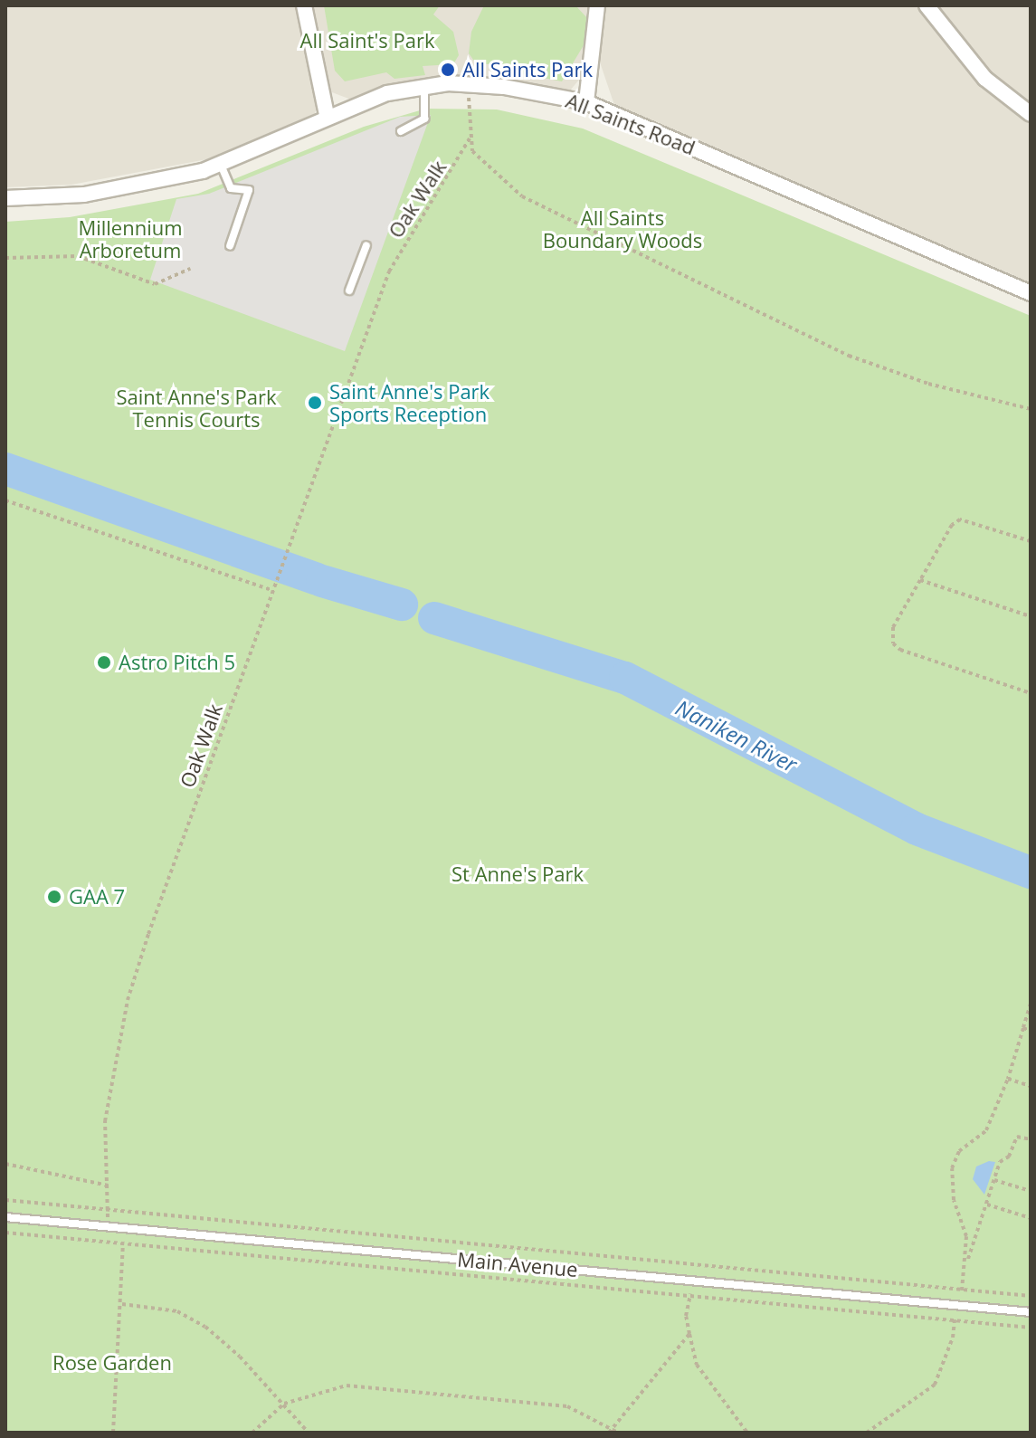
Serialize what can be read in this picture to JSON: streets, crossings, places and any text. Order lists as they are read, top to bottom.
{
  "streets": {
    "street": ["All Saints Road"],
    "lane": ["Main Avenue"],
    "path": ["Oak Walk"]
  },
  "crossings": [
    ["Oak Walk", "Main Avenue"]
  ],
  "water": ["Naniken River"],
  "parks": [
    "All Saint's Park",
    "All Saints Boundary Woods",
    "Millennium Arboretum",
    "Saint Anne's Park Tennis Courts",
    "St Anne's Park",
    "Rose Garden"
  ],
  "places": [
    "All Saints Park",
    "Saint Anne's Park Sports Reception",
    "Astro Pitch 5",
    "GAA 7"
  ]
}
